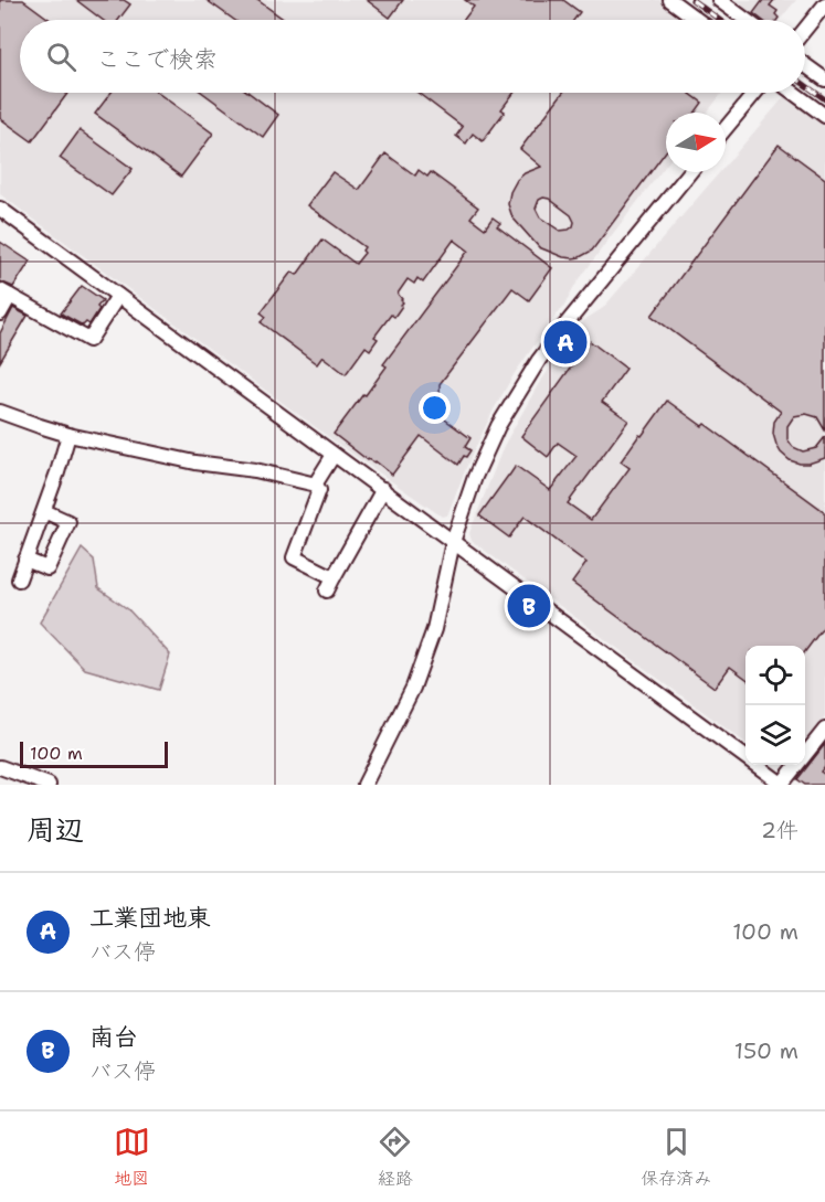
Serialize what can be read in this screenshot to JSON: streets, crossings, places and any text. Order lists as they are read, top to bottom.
{
  "scale_bar": "100 m",
  "north": "right",
  "page": {
    "search": "ここで検索",
    "pins": ["A", "B"],
    "scale": "100 m",
    "heading": ["周辺", "2件"],
    "list": [
      {
        "mark": "A",
        "name": "工業団地東",
        "note": "バス停",
        "value": "100 m"
      },
      {
        "mark": "B",
        "name": "南台",
        "note": "バス停",
        "value": "150 m"
      }
    ],
    "nav": ["地図", "経路", "保存済み"]
  }
}
